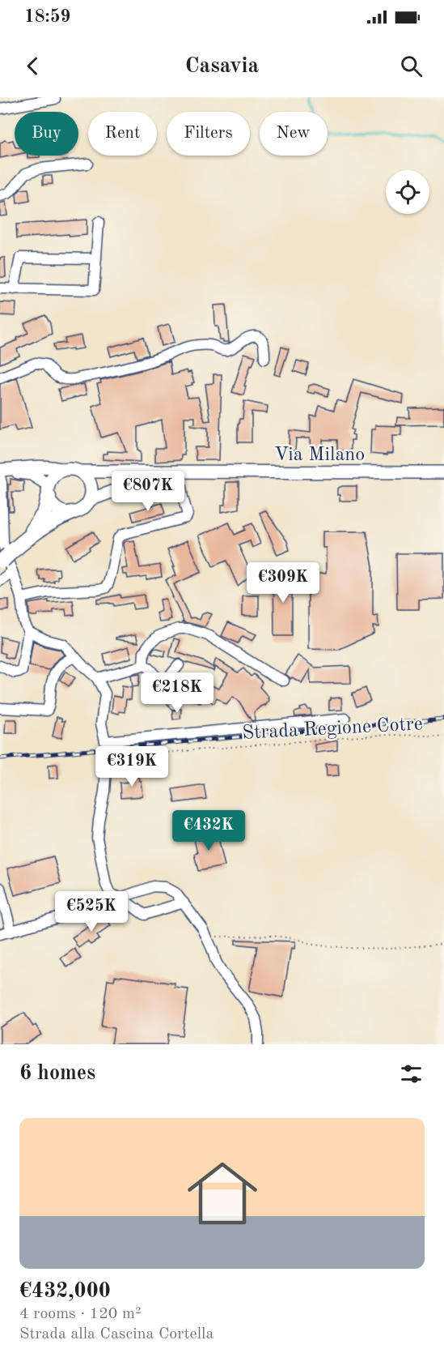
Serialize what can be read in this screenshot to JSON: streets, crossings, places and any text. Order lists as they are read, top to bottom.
{
  "streets": {
    "main road": ["Via Milano"],
    "path": ["Strada Regione Cotre"]
  },
  "page": {
    "status": "18:59",
    "header": "Casavia",
    "chip": [
      "Buy",
      "Rent",
      "Filters",
      "New"
    ],
    "price": [
      "€807K",
      "€309K",
      "€218K",
      "€319K",
      "€432K",
      "€525K"
    ],
    "heading": "6 homes",
    "list": [
      {
        "name": "€432,000",
        "note": "4 rooms · 120 m² · Strada alla Cascina Cortella"
      }
    ]
  }
}
